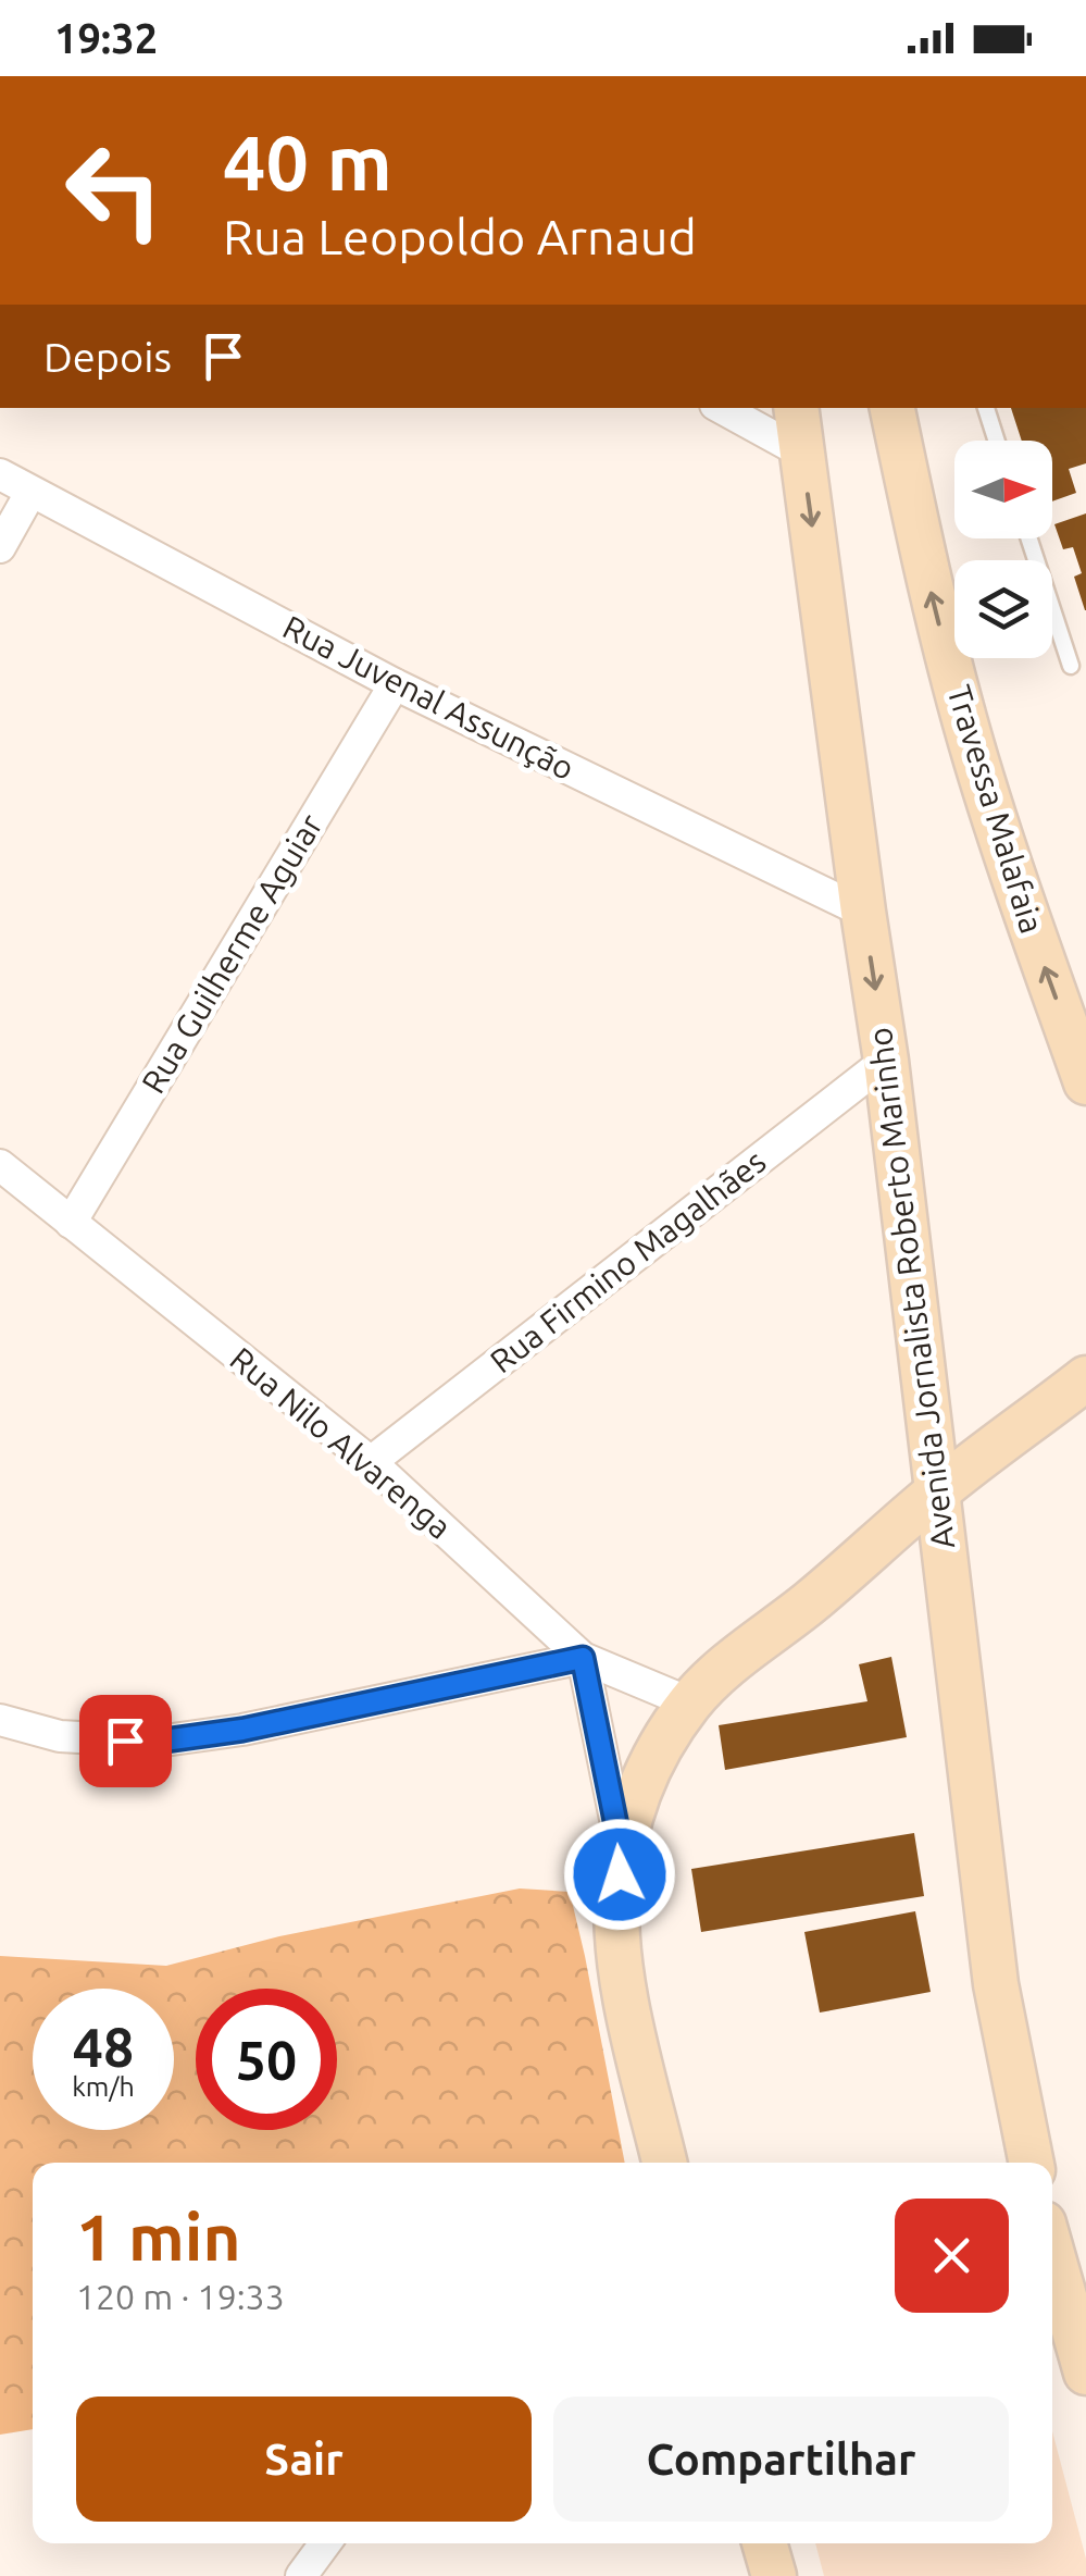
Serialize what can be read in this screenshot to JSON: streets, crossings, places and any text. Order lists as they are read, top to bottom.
{
  "streets": {
    "main road": ["Travessa Malafaia", "Avenida Jornalista Roberto Marinho"],
    "street": [
      "Rua Juvenal Assunção",
      "Rua Guilherme Aguiar",
      "Rua Firmino Magalhães",
      "Rua Nilo Alvarenga"
    ]
  },
  "crossings": [
    ["Rua Juvenal Assunção", "Rua Guilherme Aguiar"],
    ["Rua Juvenal Assunção", "Avenida Jornalista Roberto Marinho"],
    ["Rua Guilherme Aguiar", "Rua Nilo Alvarenga"],
    ["Rua Firmino Magalhães", "Avenida Jornalista Roberto Marinho"],
    ["Rua Firmino Magalhães", "Rua Nilo Alvarenga"]
  ],
  "one_way": ["Travessa Malafaia"],
  "north": "right",
  "page": {
    "status": "19:32",
    "turn": ["40 m", "Rua Leopoldo Arnaud"],
    "then": "Depois",
    "speed": "48 km/h",
    "limit": "50",
    "heading": ["1 min", "120 m · 19:33"],
    "buttons": ["Sair", "Compartilhar"]
  }
}
